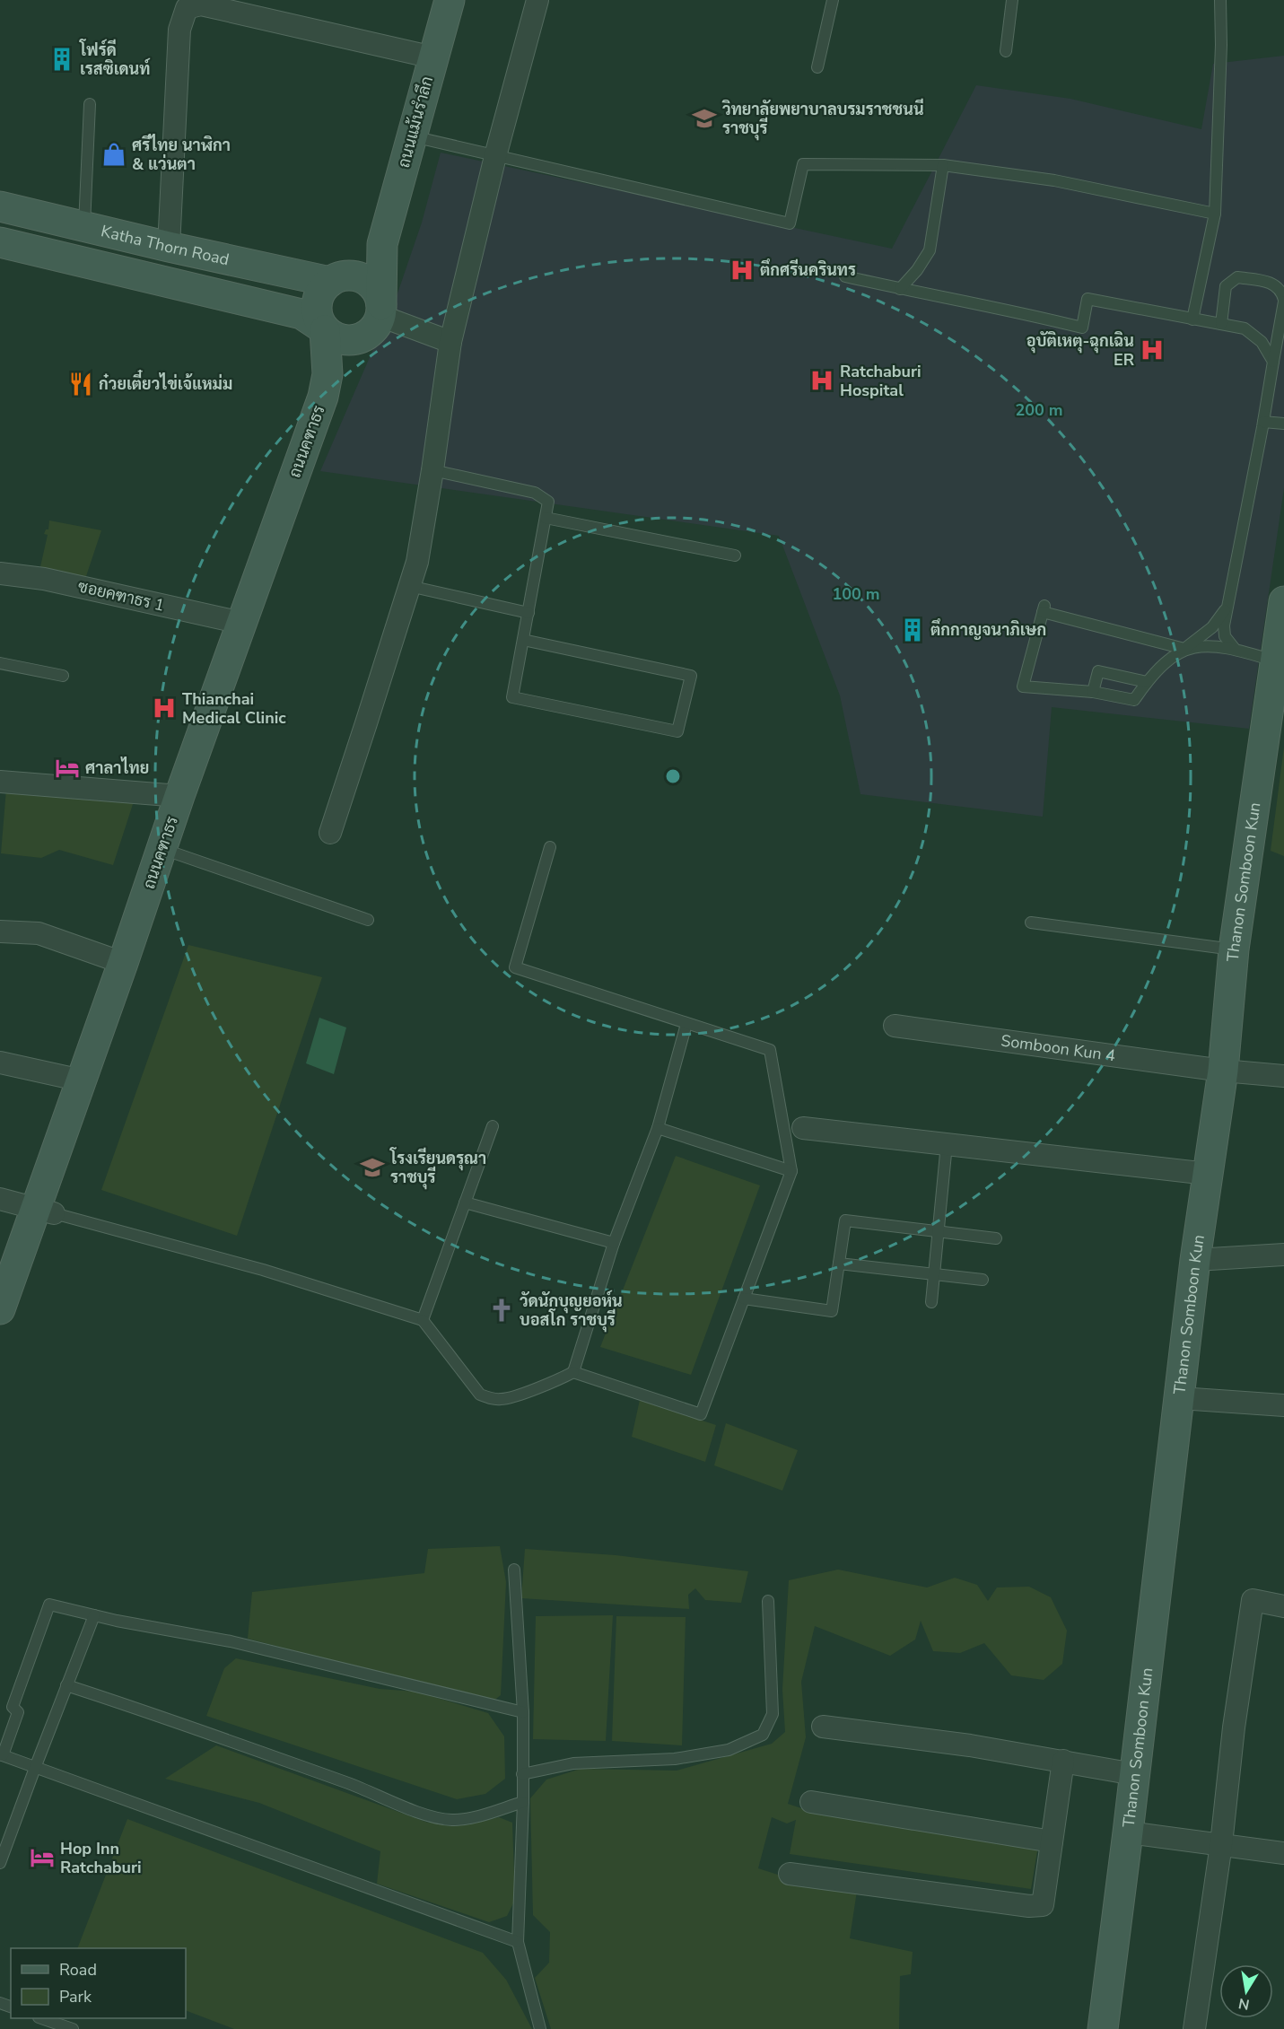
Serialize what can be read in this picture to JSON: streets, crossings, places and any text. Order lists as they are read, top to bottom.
{
  "streets": {
    "street": [
      "ถนนแม้นรำลึก",
      "Katha Thorn Road",
      "ถนนคฑาธร",
      "ซอยคฑาธร 1",
      "Thanon Somboon Kun",
      "Somboon Kun 4"
    ]
  },
  "crossings": [
    ["ถนนแม้นรำลึก", "Katha Thorn Road"],
    ["ถนนแม้นรำลึก", "ถนนคฑาธร"],
    ["Katha Thorn Road", "ถนนคฑาธร"],
    ["ถนนคฑาธร", "ซอยคฑาธร 1"],
    ["Thanon Somboon Kun", "Somboon Kun 4"]
  ],
  "places": {
    "building": ["โฟร์ดี เรสซิเดนท์", "ตึกกาญจนาภิเษก"],
    "school or university": ["วิทยาลัยพยาบาลบรมราชชนนี ราชบุรี", "โรงเรียนดรุณา ราชบุรี"],
    "shop": ["ศรีไทย นาฬิกา & แว่นตา"],
    "hospital": [
      "ตึกศรีนครินทร",
      "อุบัติเหตุ-ฉุกเฉิน ER",
      "Ratchaburi Hospital",
      "Thianchai Medical Clinic"
    ],
    "restaurant": ["ก๋วยเตี๋ยวไข่เจ้แหม่ม"],
    "hotel": ["ศาลาไทย", "Hop Inn Ratchaburi"],
    "church": ["วัดนักบุญยอห์น บอสโก ราชบุรี"]
  },
  "legend": ["Road", "Park"],
  "north": "bottom",
  "rings": ["200 m", "100 m"]
}
